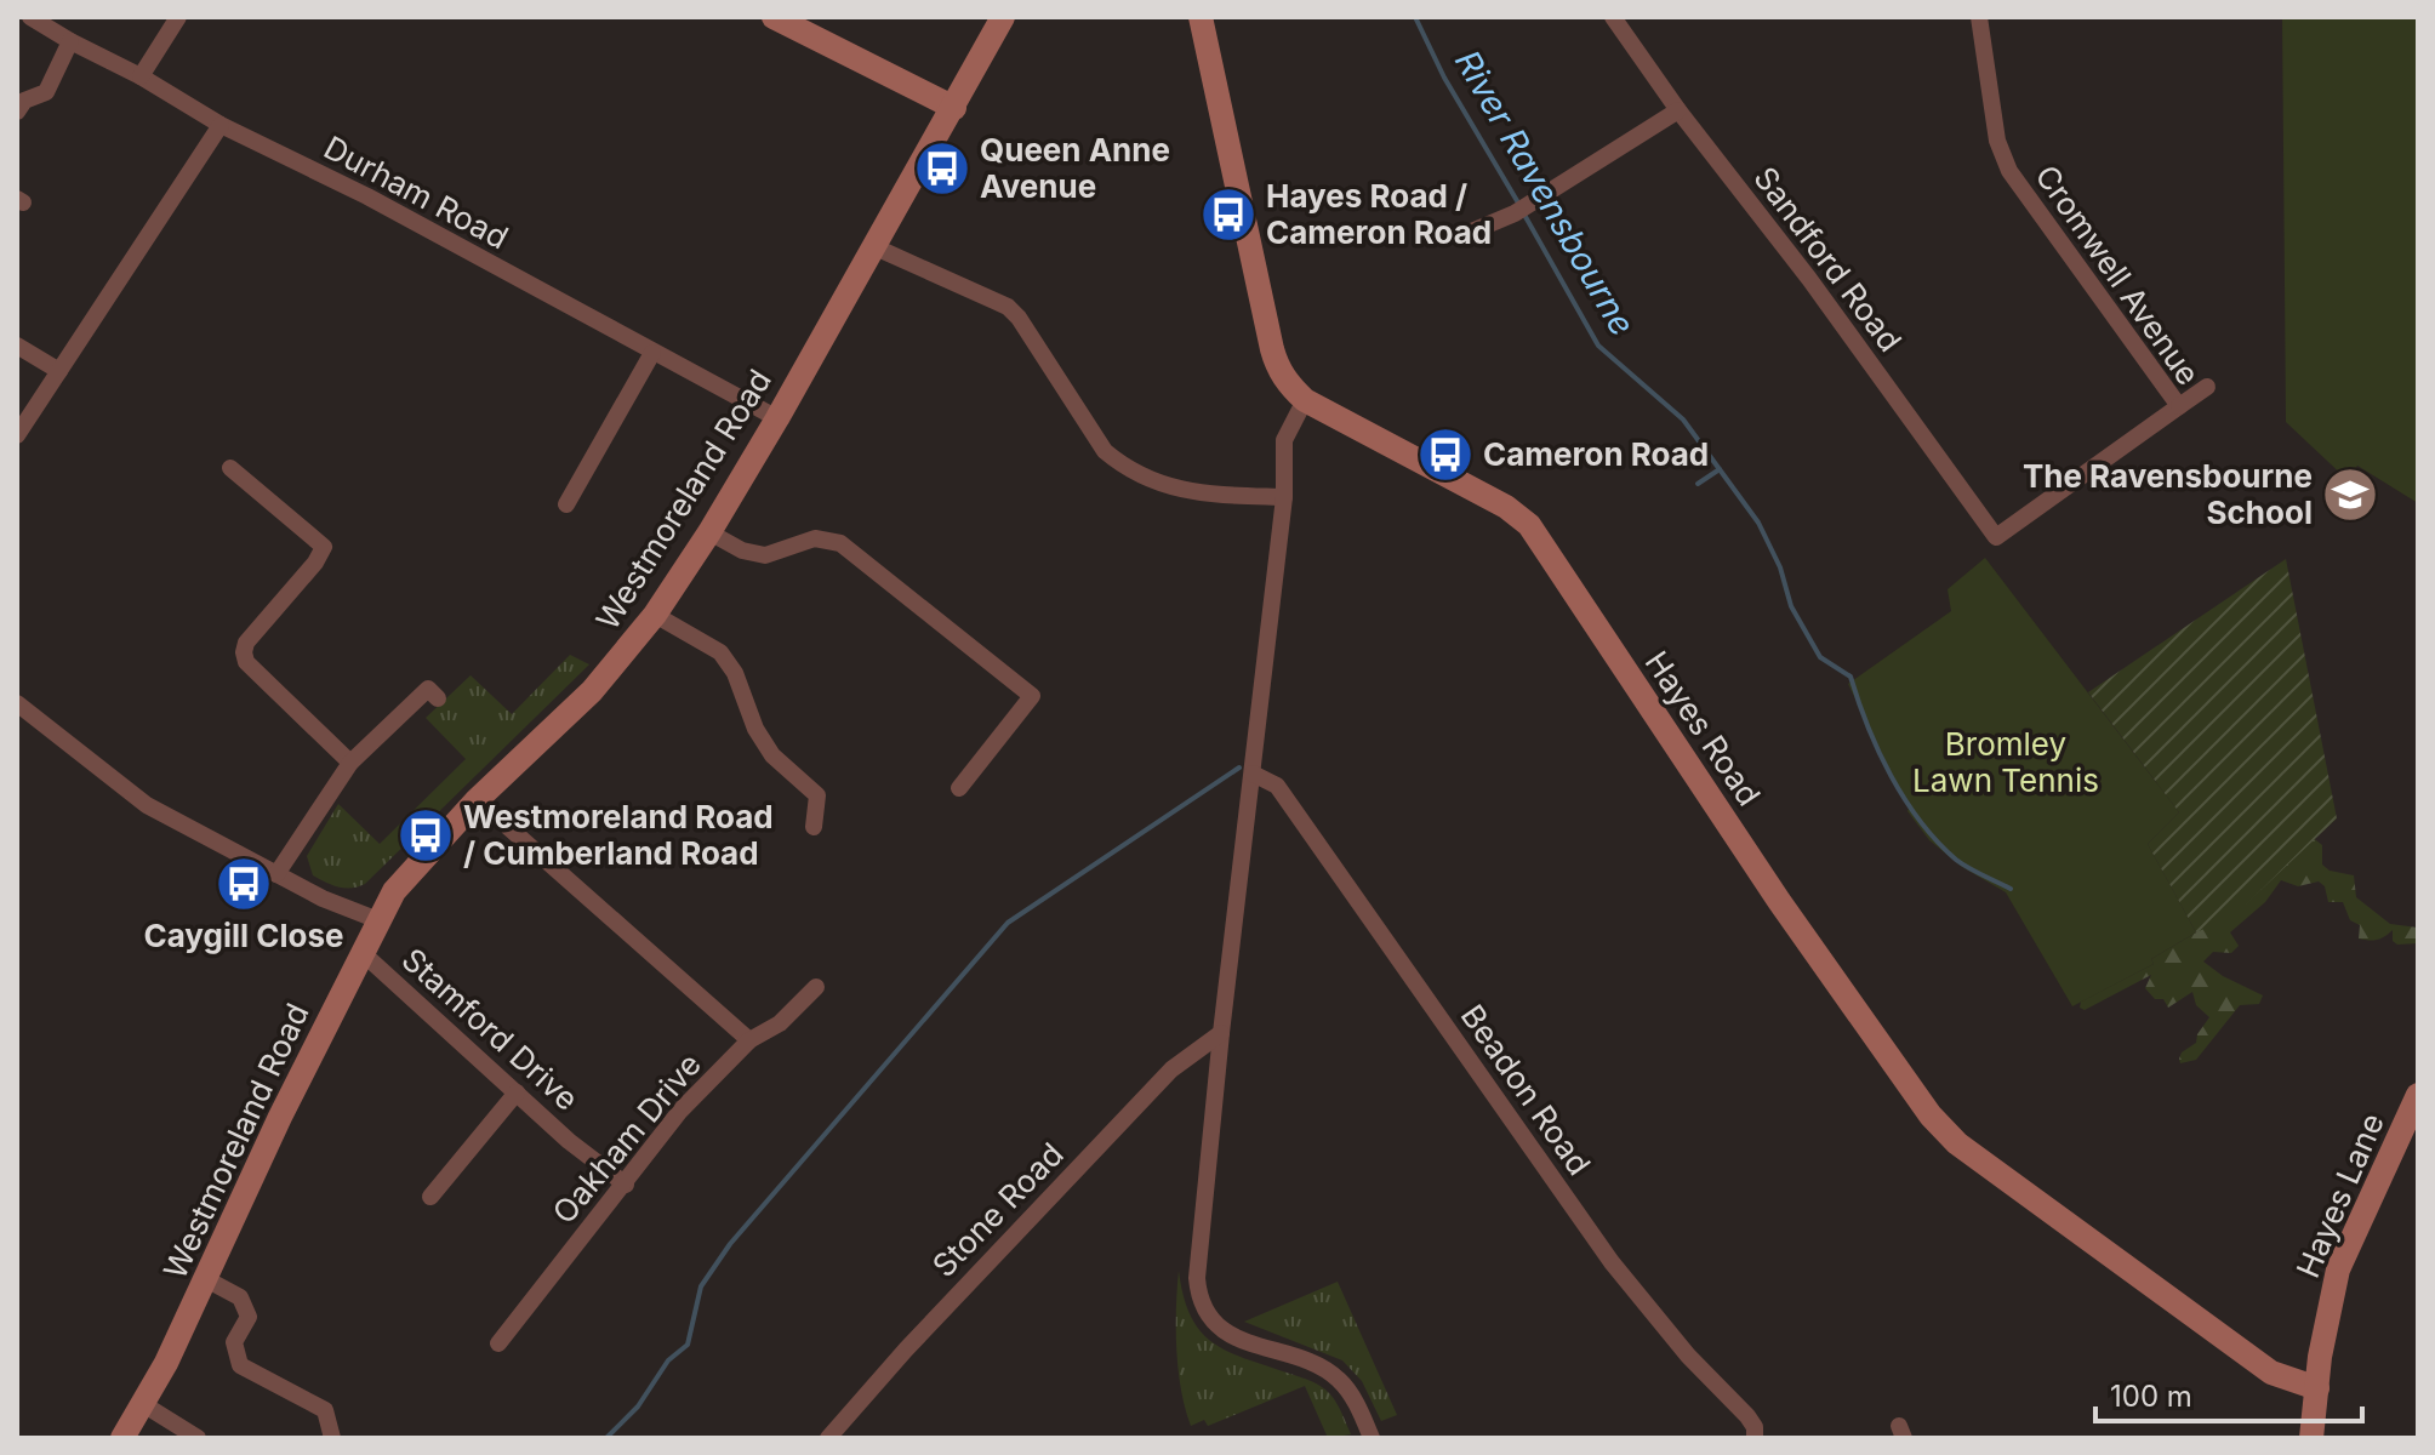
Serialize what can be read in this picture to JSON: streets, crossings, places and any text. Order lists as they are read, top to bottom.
{
  "streets": {
    "main road": ["Westmoreland Road", "Hayes Road", "Hayes Lane"],
    "street": [
      "Durham Road",
      "Sandford Road",
      "Cromwell Avenue",
      "Stamford Drive",
      "Beadon Road",
      "Oakham Drive",
      "Stone Road"
    ]
  },
  "crossings": [
    ["Durham Road", "Westmoreland Road"],
    ["Sandford Road", "Cromwell Avenue"],
    ["Westmoreland Road", "Stamford Drive"],
    ["Hayes Road", "Hayes Lane"],
    ["Stamford Drive", "Oakham Drive"]
  ],
  "water": ["River Ravensbourne"],
  "parks": ["Bromley Lawn Tennis"],
  "places": {
    "bus stop": [
      "Queen Anne Avenue",
      "Hayes Road / Cameron Road",
      "Cameron Road",
      "Westmoreland Road / Cumberland Road",
      "Caygill Close"
    ],
    "school or university": ["The Ravensbourne School"]
  },
  "scale_bar": "100 m"
}
